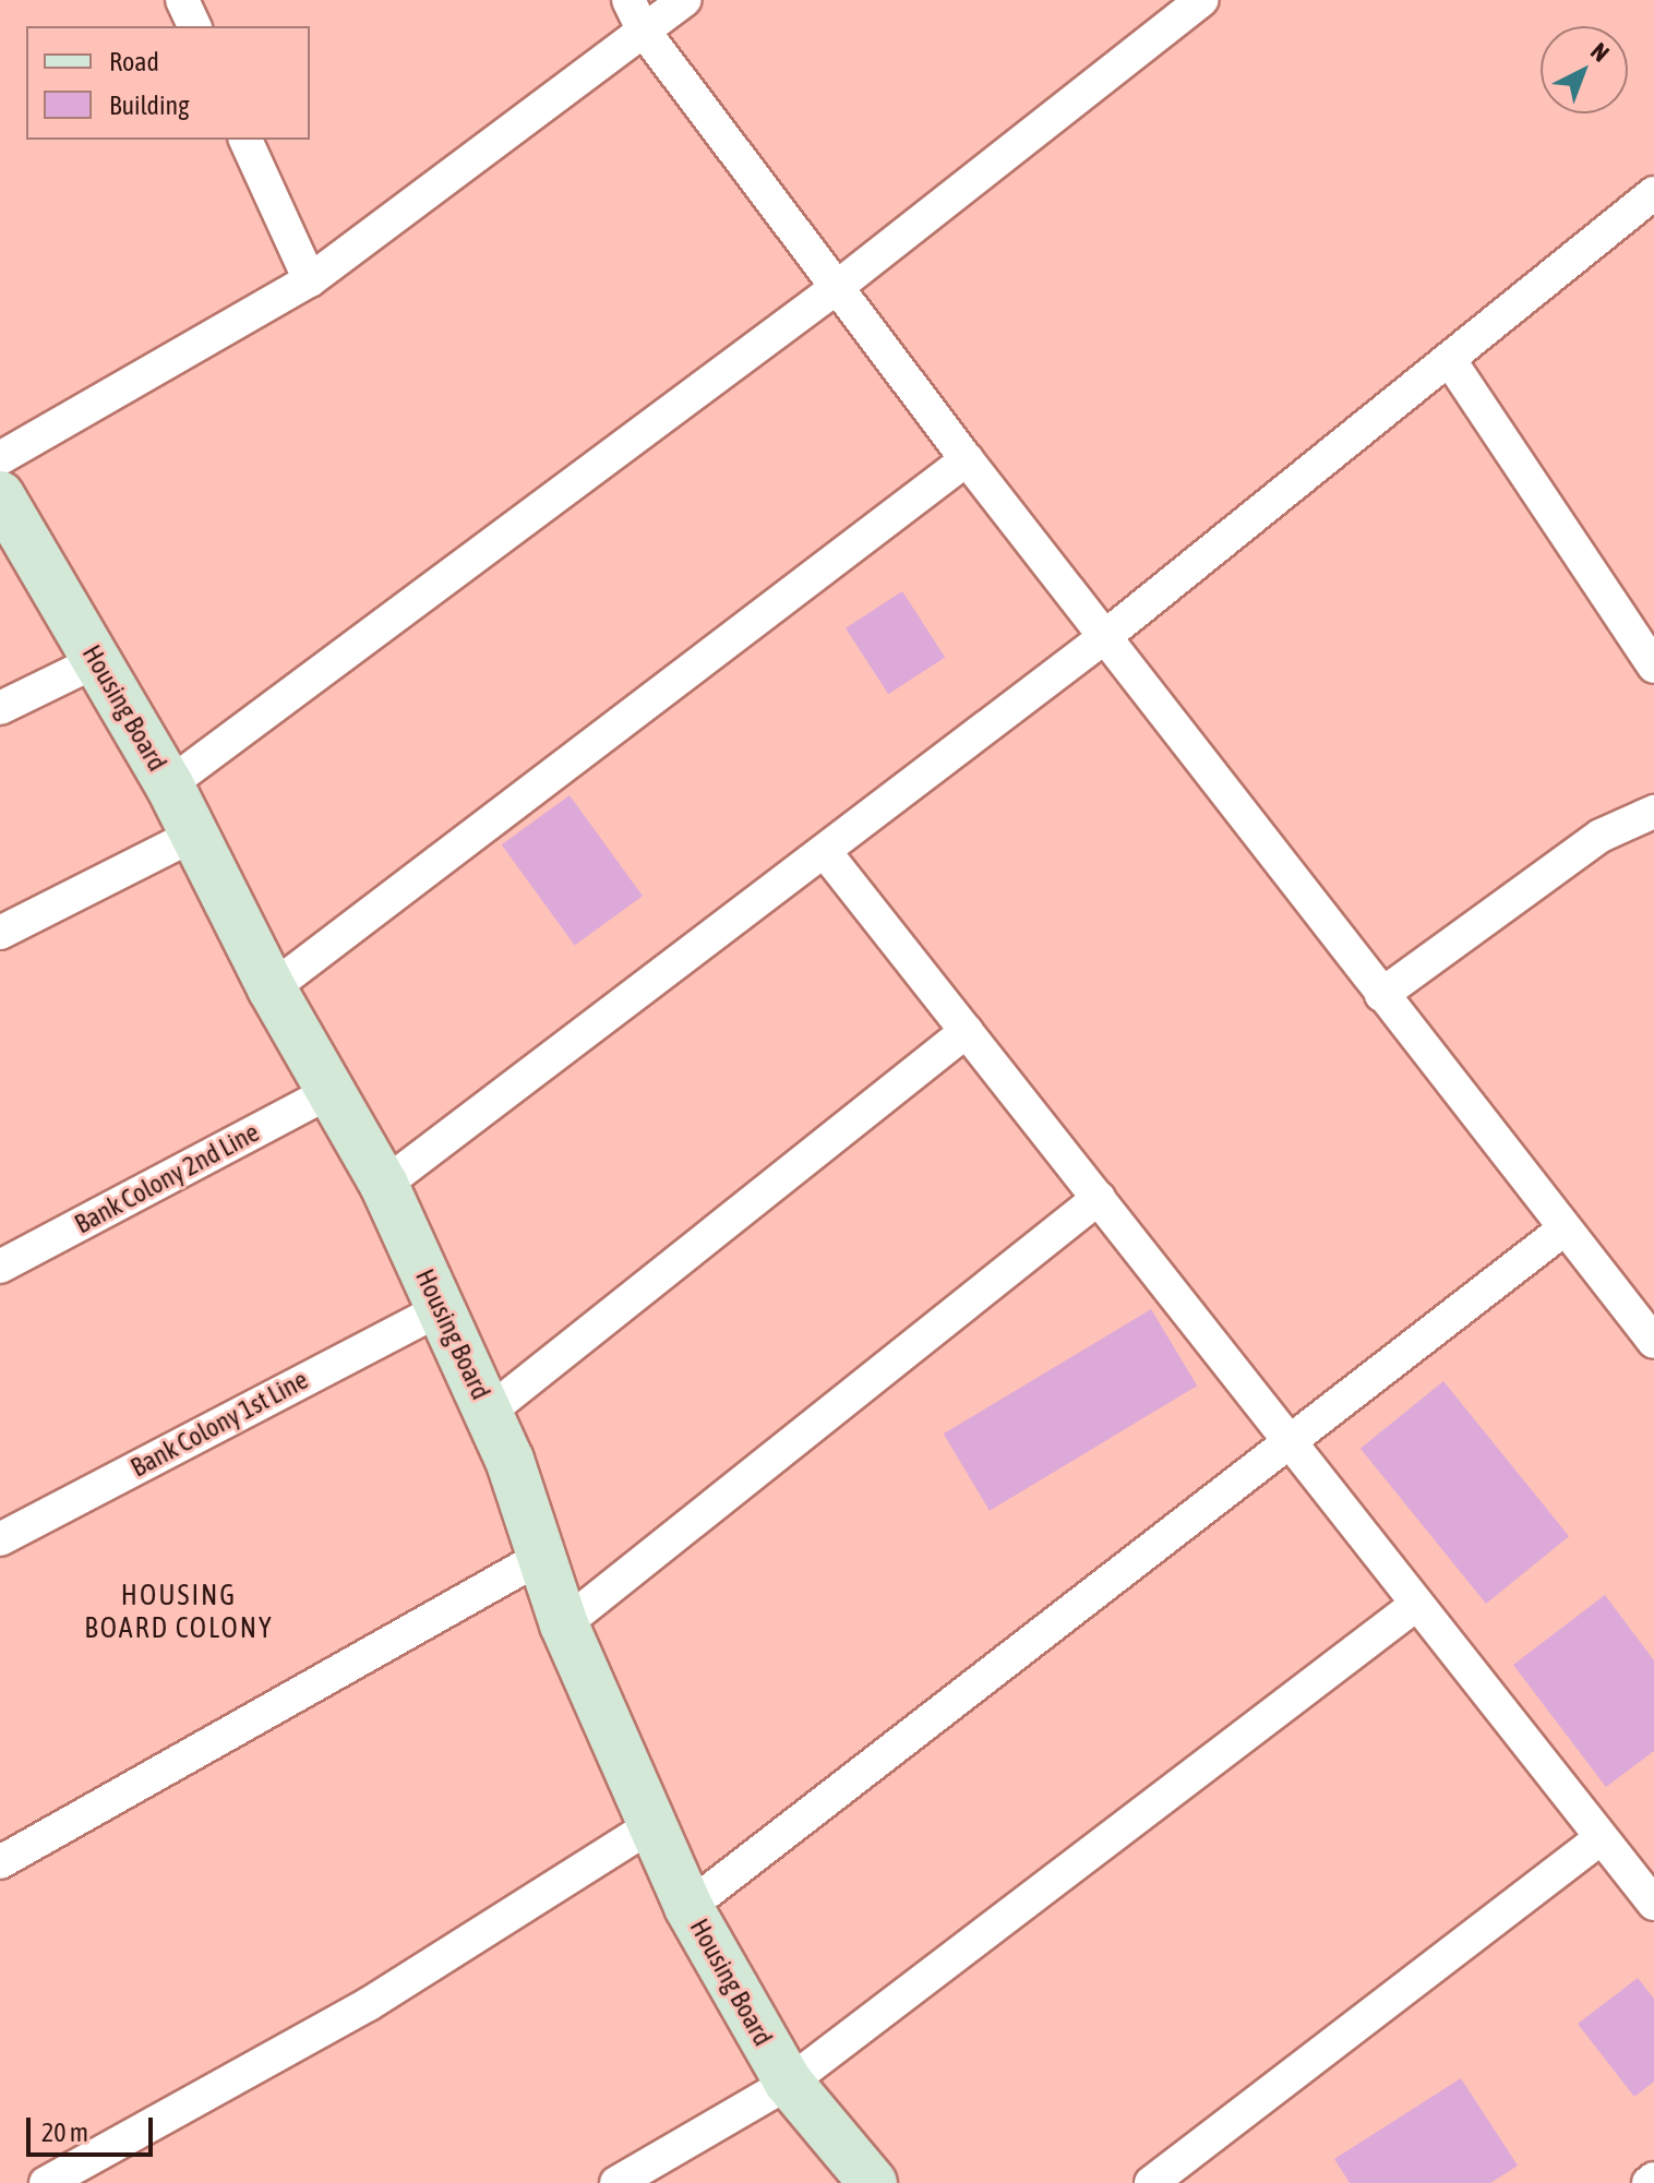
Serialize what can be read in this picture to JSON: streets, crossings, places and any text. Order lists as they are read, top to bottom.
{
  "streets": {
    "main road": ["Housing Board"],
    "street": ["Bank Colony 2nd Line", "Bank Colony 1st Line"]
  },
  "crossings": [
    ["Housing Board", "Bank Colony 2nd Line"],
    ["Housing Board", "Bank Colony 1st Line"]
  ],
  "districts": ["HOUSING BOARD COLONY"],
  "legend": ["Road", "Building"],
  "scale_bar": "20 m",
  "north": "top right"
}
